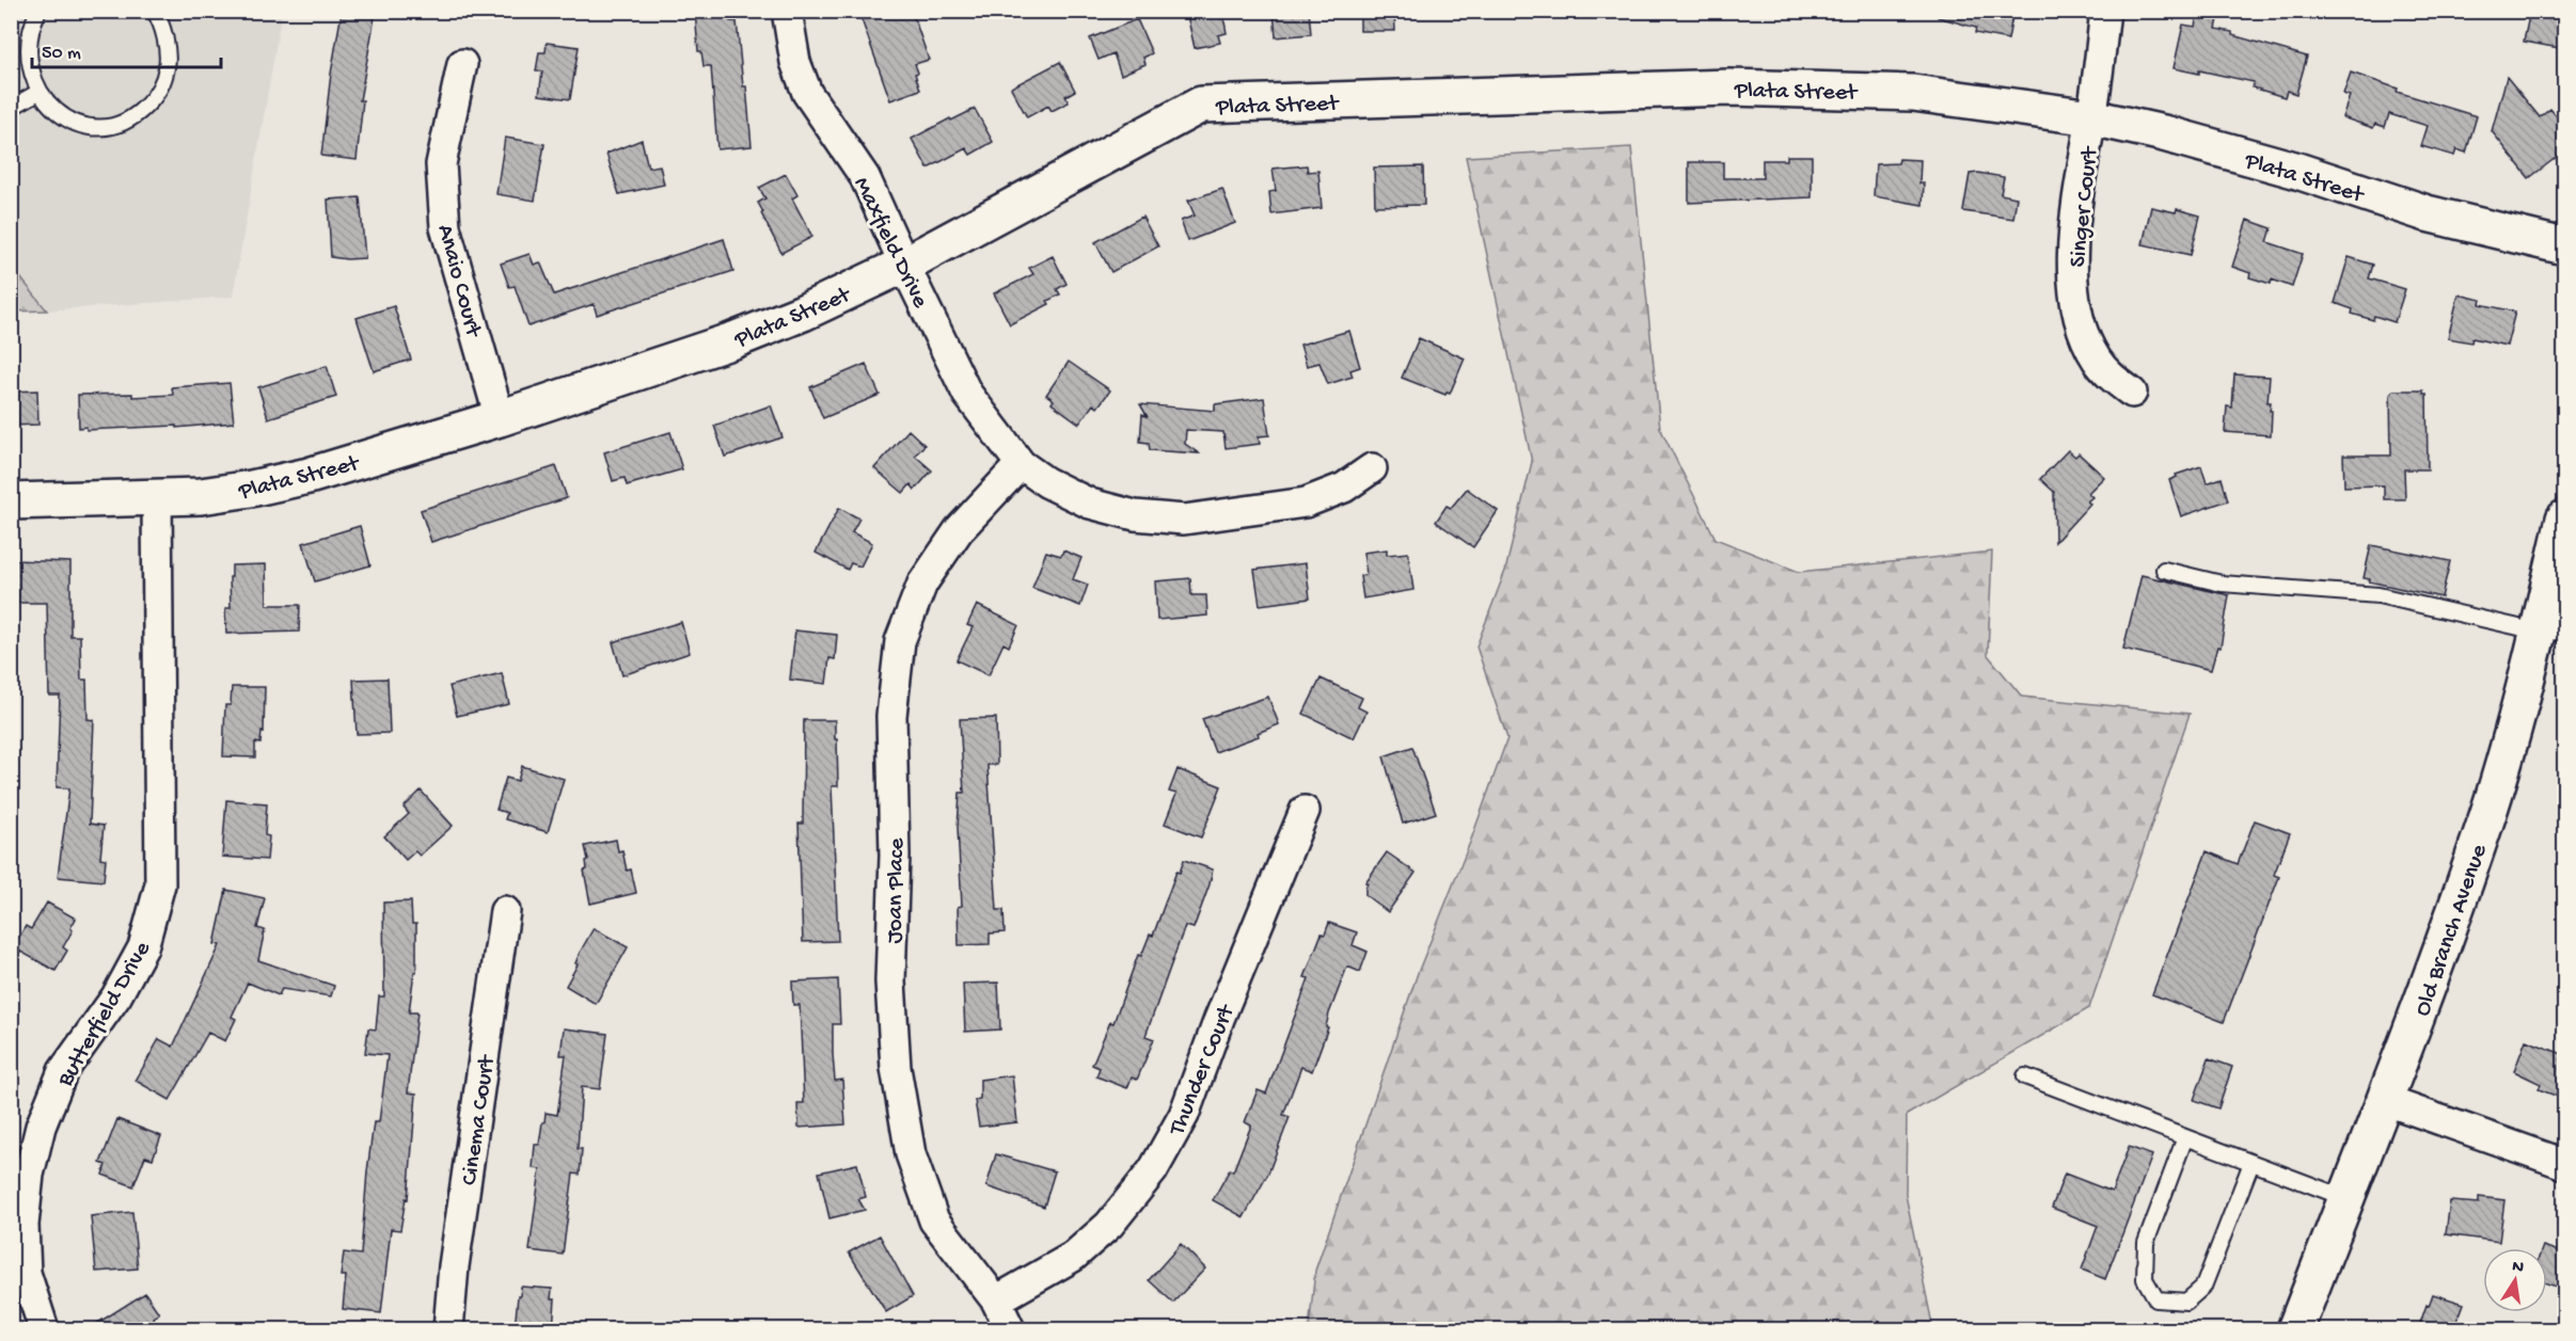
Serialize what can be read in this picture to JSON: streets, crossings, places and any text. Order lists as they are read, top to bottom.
{
  "streets": {
    "street": [
      "Plata Street",
      "Singer Court",
      "Maxfield Drive",
      "Anaio Court",
      "Joan Place",
      "Old Branch Avenue",
      "Butterfield Drive",
      "Thunder Court",
      "Cinema Court"
    ]
  },
  "crossings": [
    ["Plata Street", "Singer Court"],
    ["Plata Street", "Maxfield Drive"],
    ["Plata Street", "Anaio Court"],
    ["Plata Street", "Butterfield Drive"],
    ["Maxfield Drive", "Joan Place"],
    ["Joan Place", "Thunder Court"]
  ],
  "scale_bar": "50 m",
  "north": "top"
}
